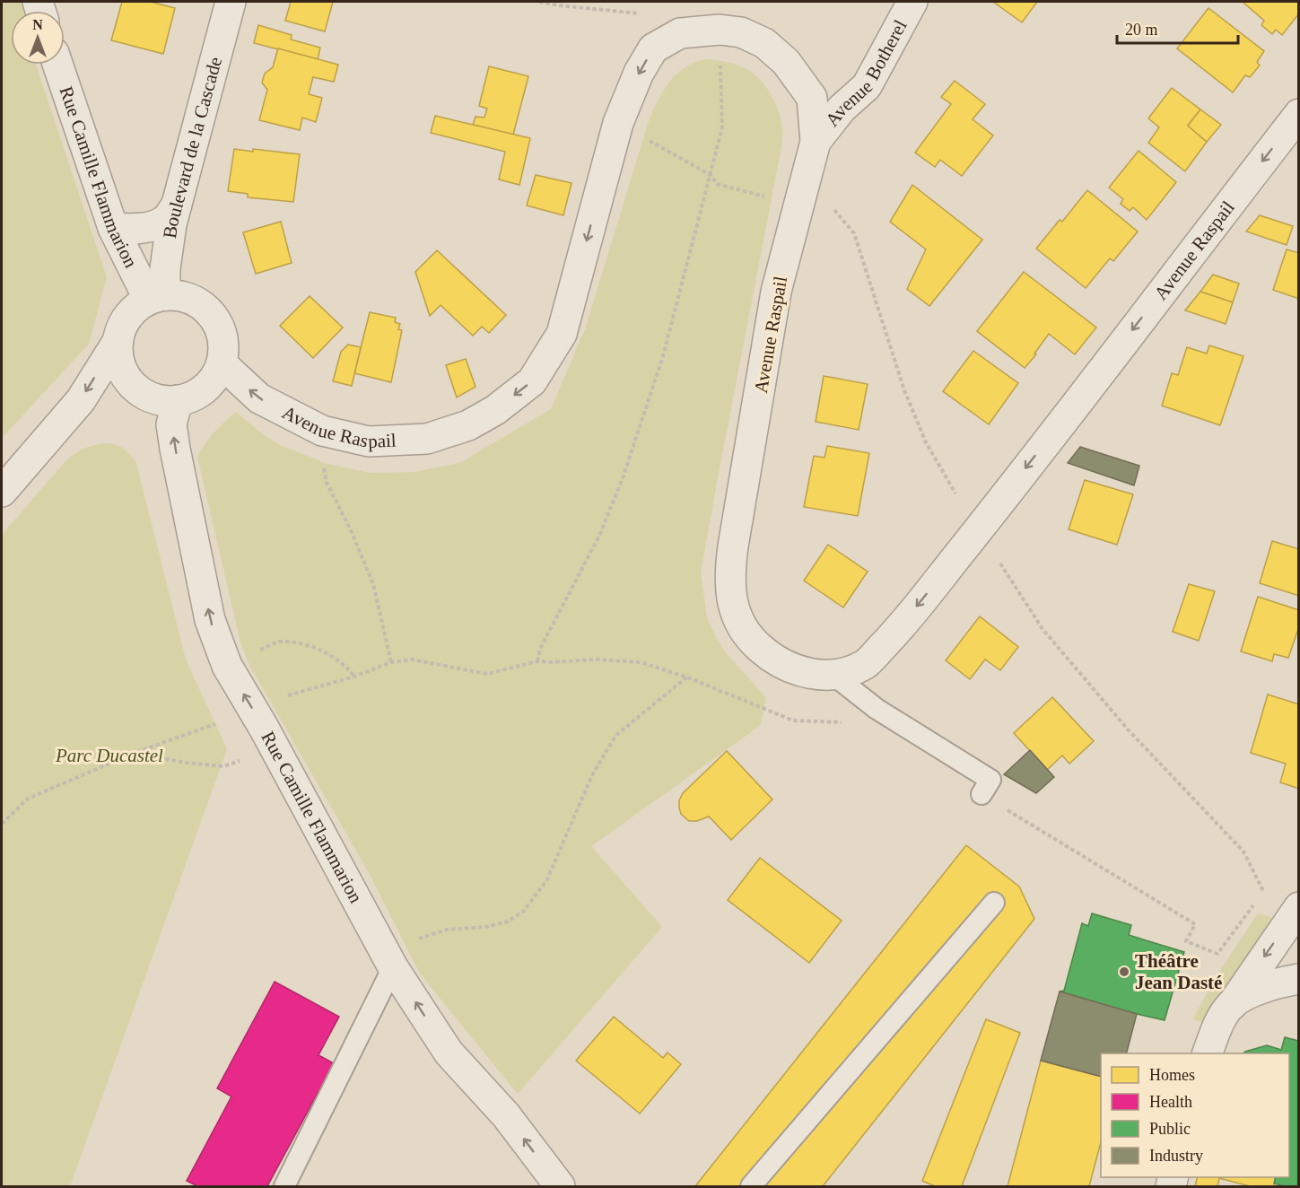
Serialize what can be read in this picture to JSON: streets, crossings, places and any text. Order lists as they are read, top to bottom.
{
  "streets": {
    "street": [
      "Avenue Botherel",
      "Boulevard de la Cascade",
      "Rue Camille Flammarion",
      "Avenue Raspail"
    ]
  },
  "crossings": [
    ["Avenue Botherel", "Avenue Raspail"],
    ["Boulevard de la Cascade", "Rue Camille Flammarion"],
    ["Boulevard de la Cascade", "Avenue Raspail"],
    ["Rue Camille Flammarion", "Avenue Raspail"]
  ],
  "one_way": ["Rue Camille Flammarion", "Avenue Raspail"],
  "parks": ["Parc Ducastel"],
  "places": ["Théâtre Jean Dasté"],
  "legend": [
    "Homes",
    "Health",
    "Public",
    "Industry"
  ],
  "scale_bar": "20 m",
  "north": "top"
}
